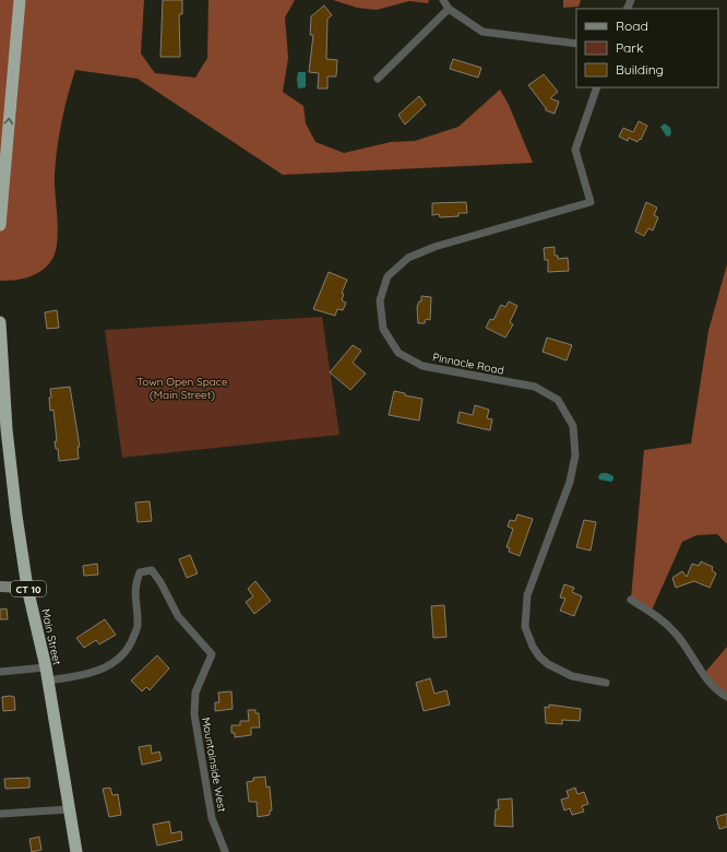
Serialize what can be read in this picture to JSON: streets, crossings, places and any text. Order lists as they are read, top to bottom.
{
  "streets": {
    "highway": ["CT 10", "Main Street"],
    "street": ["Pinnacle Road", "Mountainside West"]
  },
  "crossings": [
    ["Main Street", "Mountainside West"]
  ],
  "parks": ["Town Open Space (Main Street)"],
  "legend": ["Road", "Park", "Building"]
}
